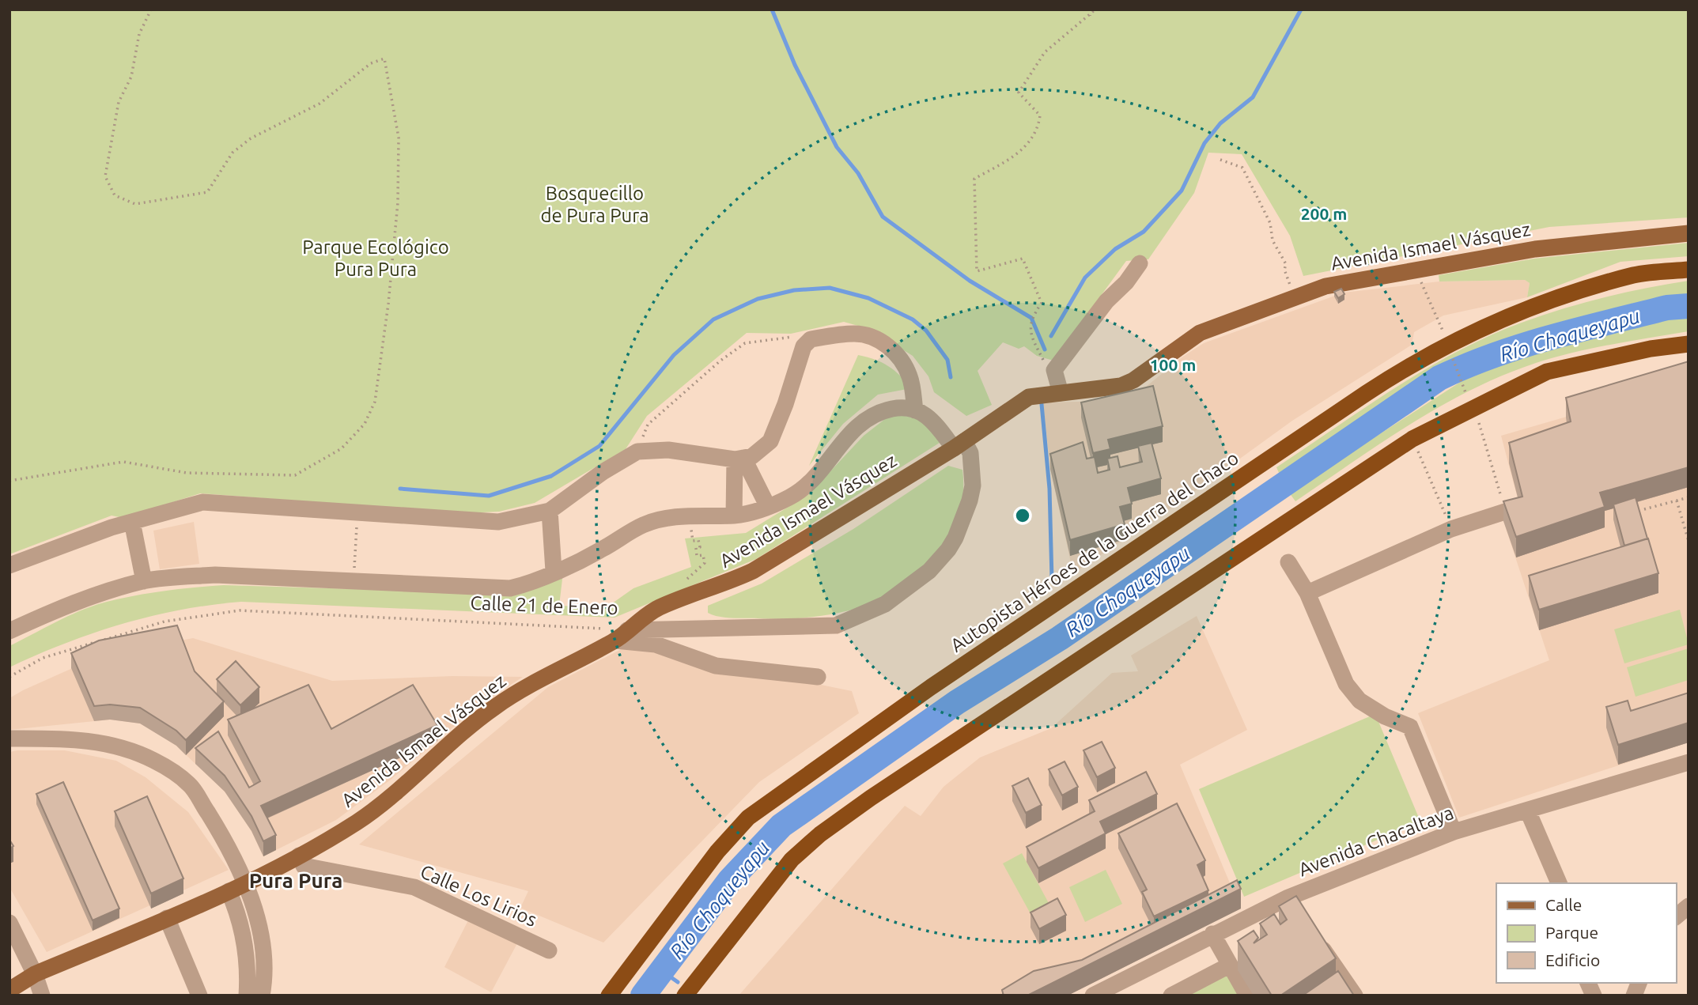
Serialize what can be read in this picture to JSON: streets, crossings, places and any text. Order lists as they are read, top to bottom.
{
  "streets": {
    "highway": ["Autopista Héroes de la Guerra del Chaco"],
    "main road": ["Avenida Ismael Vásquez"],
    "street": ["Calle 21 de Enero", "Avenida Chacaltaya", "Calle Los Lirios"]
  },
  "crossings": [
    ["Avenida Ismael Vásquez", "Calle 21 de Enero"],
    ["Avenida Ismael Vásquez", "Calle Los Lirios"]
  ],
  "districts": ["Pura Pura"],
  "water": ["Río Choqueyapu"],
  "parks": ["Bosquecillo de Pura Pura", "Parque Ecológico Pura Pura"],
  "legend": ["Calle", "Parque", "Edificio"],
  "rings": ["200 m", "100 m"]
}
